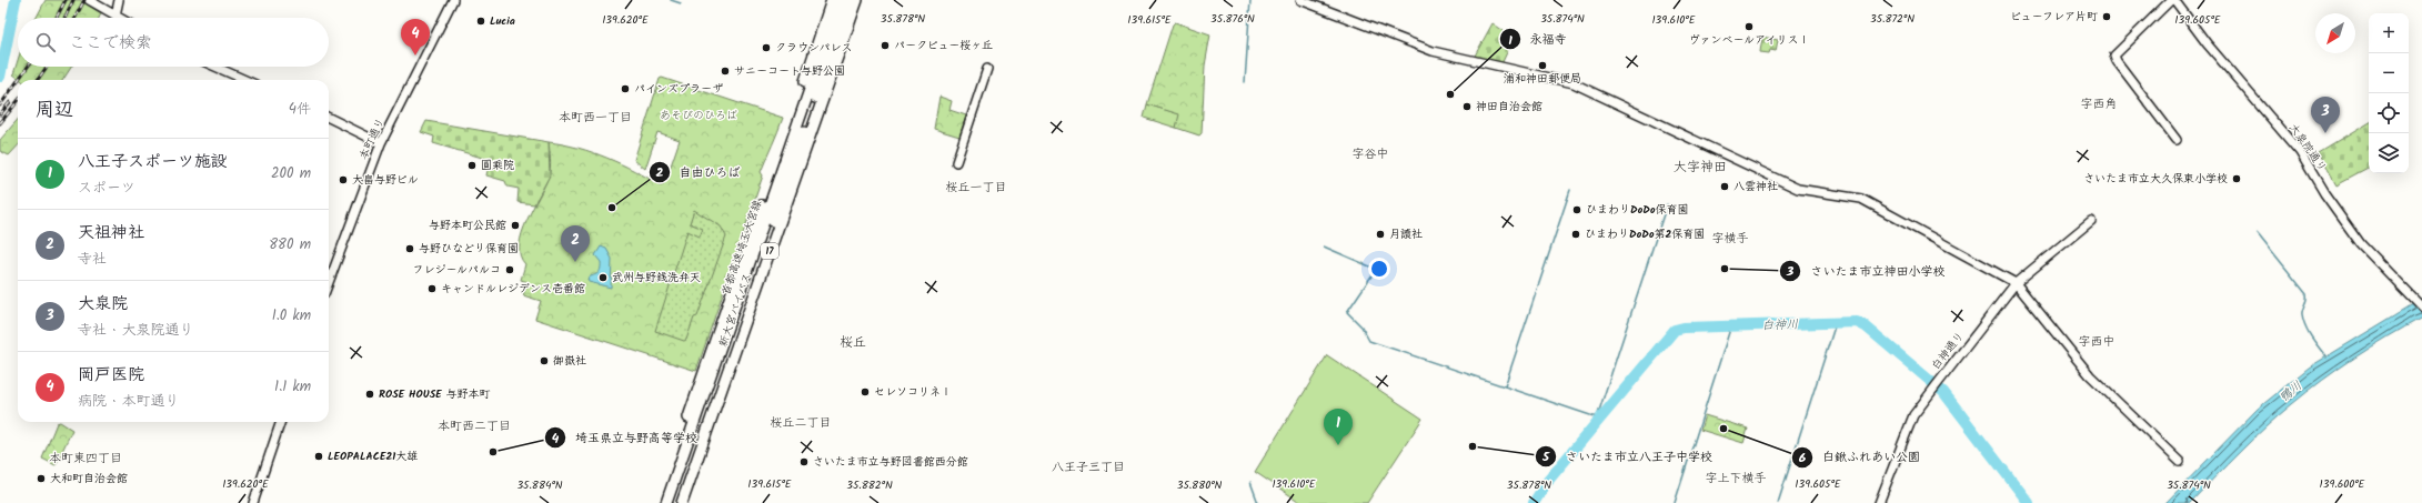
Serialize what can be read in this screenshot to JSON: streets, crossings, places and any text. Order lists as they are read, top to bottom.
{
  "streets": {
    "highway": ["首都高速埼玉大宮線", "17", "新大宮バイパス"],
    "street": ["本町通り", "大泉院通り", "白神通り"]
  },
  "districts": [
    "字西角",
    "本町西一丁目",
    "字谷中",
    "大字神田",
    "桜丘一丁目",
    "字横手",
    "桜丘",
    "字西中",
    "桜丘二丁目",
    "本町西二丁目",
    "本町東四丁目",
    "八王子三丁目",
    "字上下横手"
  ],
  "water": ["白神川", "鴨川"],
  "parks": ["あそびのひろば"],
  "places": [
    "ビューフレア片町",
    "Lucia",
    "ヴァンベールアイリスⅠ",
    "パークビュー桜ヶ丘",
    "クラウンパレス",
    "浦和神田郵便局",
    "サニーコート与野公園",
    "パインズプラーザ",
    "永福寺",
    "神田自治会館",
    "圓乘院",
    "さいたま市立大久保東小学校",
    "大畠与野ビル",
    "八雲神社",
    "自由ひろば",
    "ひまわりDoDo保育園",
    "与野本町公民館",
    "月讀社",
    "ひまわりDoDo第2保育園",
    "与野ひなどり保育園",
    "さいたま市立神田小学校",
    "フレジールパルコ",
    "武州与野銭洗弁天",
    "キャンドルレジデンス壱番館",
    "御嶽社",
    "セレソコリネⅠ",
    "ROSE HOUSE 与野本町",
    "白鍬ふれあい公園",
    "さいたま市立八王子中学校",
    "埼玉県立与野高等学校",
    "LEOPALACE21大雄",
    "さいたま市立与野図書館西分館",
    "大和町自治会館"
  ],
  "north": "bottom left",
  "page": {
    "map_buttons": ["+", "−"],
    "search": "ここで検索",
    "pins": [
      "4",
      "3",
      "2",
      "1"
    ],
    "heading": ["周辺", "4件"],
    "list": [
      {
        "mark": "1",
        "name": "八王子スポーツ施設",
        "note": "スポーツ",
        "value": "200 m"
      },
      {
        "mark": "2",
        "name": "天祖神社",
        "note": "寺社",
        "value": "880 m"
      },
      {
        "mark": "3",
        "name": "大泉院",
        "note": "寺社 · 大泉院通り",
        "value": "1.0 km"
      },
      {
        "mark": "4",
        "name": "岡戸医院",
        "note": "病院 · 本町通り",
        "value": "1.1 km"
      }
    ]
  },
  "coordinates": [
    "35.872°N",
    "35.878°N",
    "35.876°N",
    "35.874°N",
    "139.610°E",
    "139.605°E",
    "139.620°E",
    "139.615°E",
    "139.600°E",
    "35.884°N",
    "35.882°N",
    "35.880°N"
  ]
}
